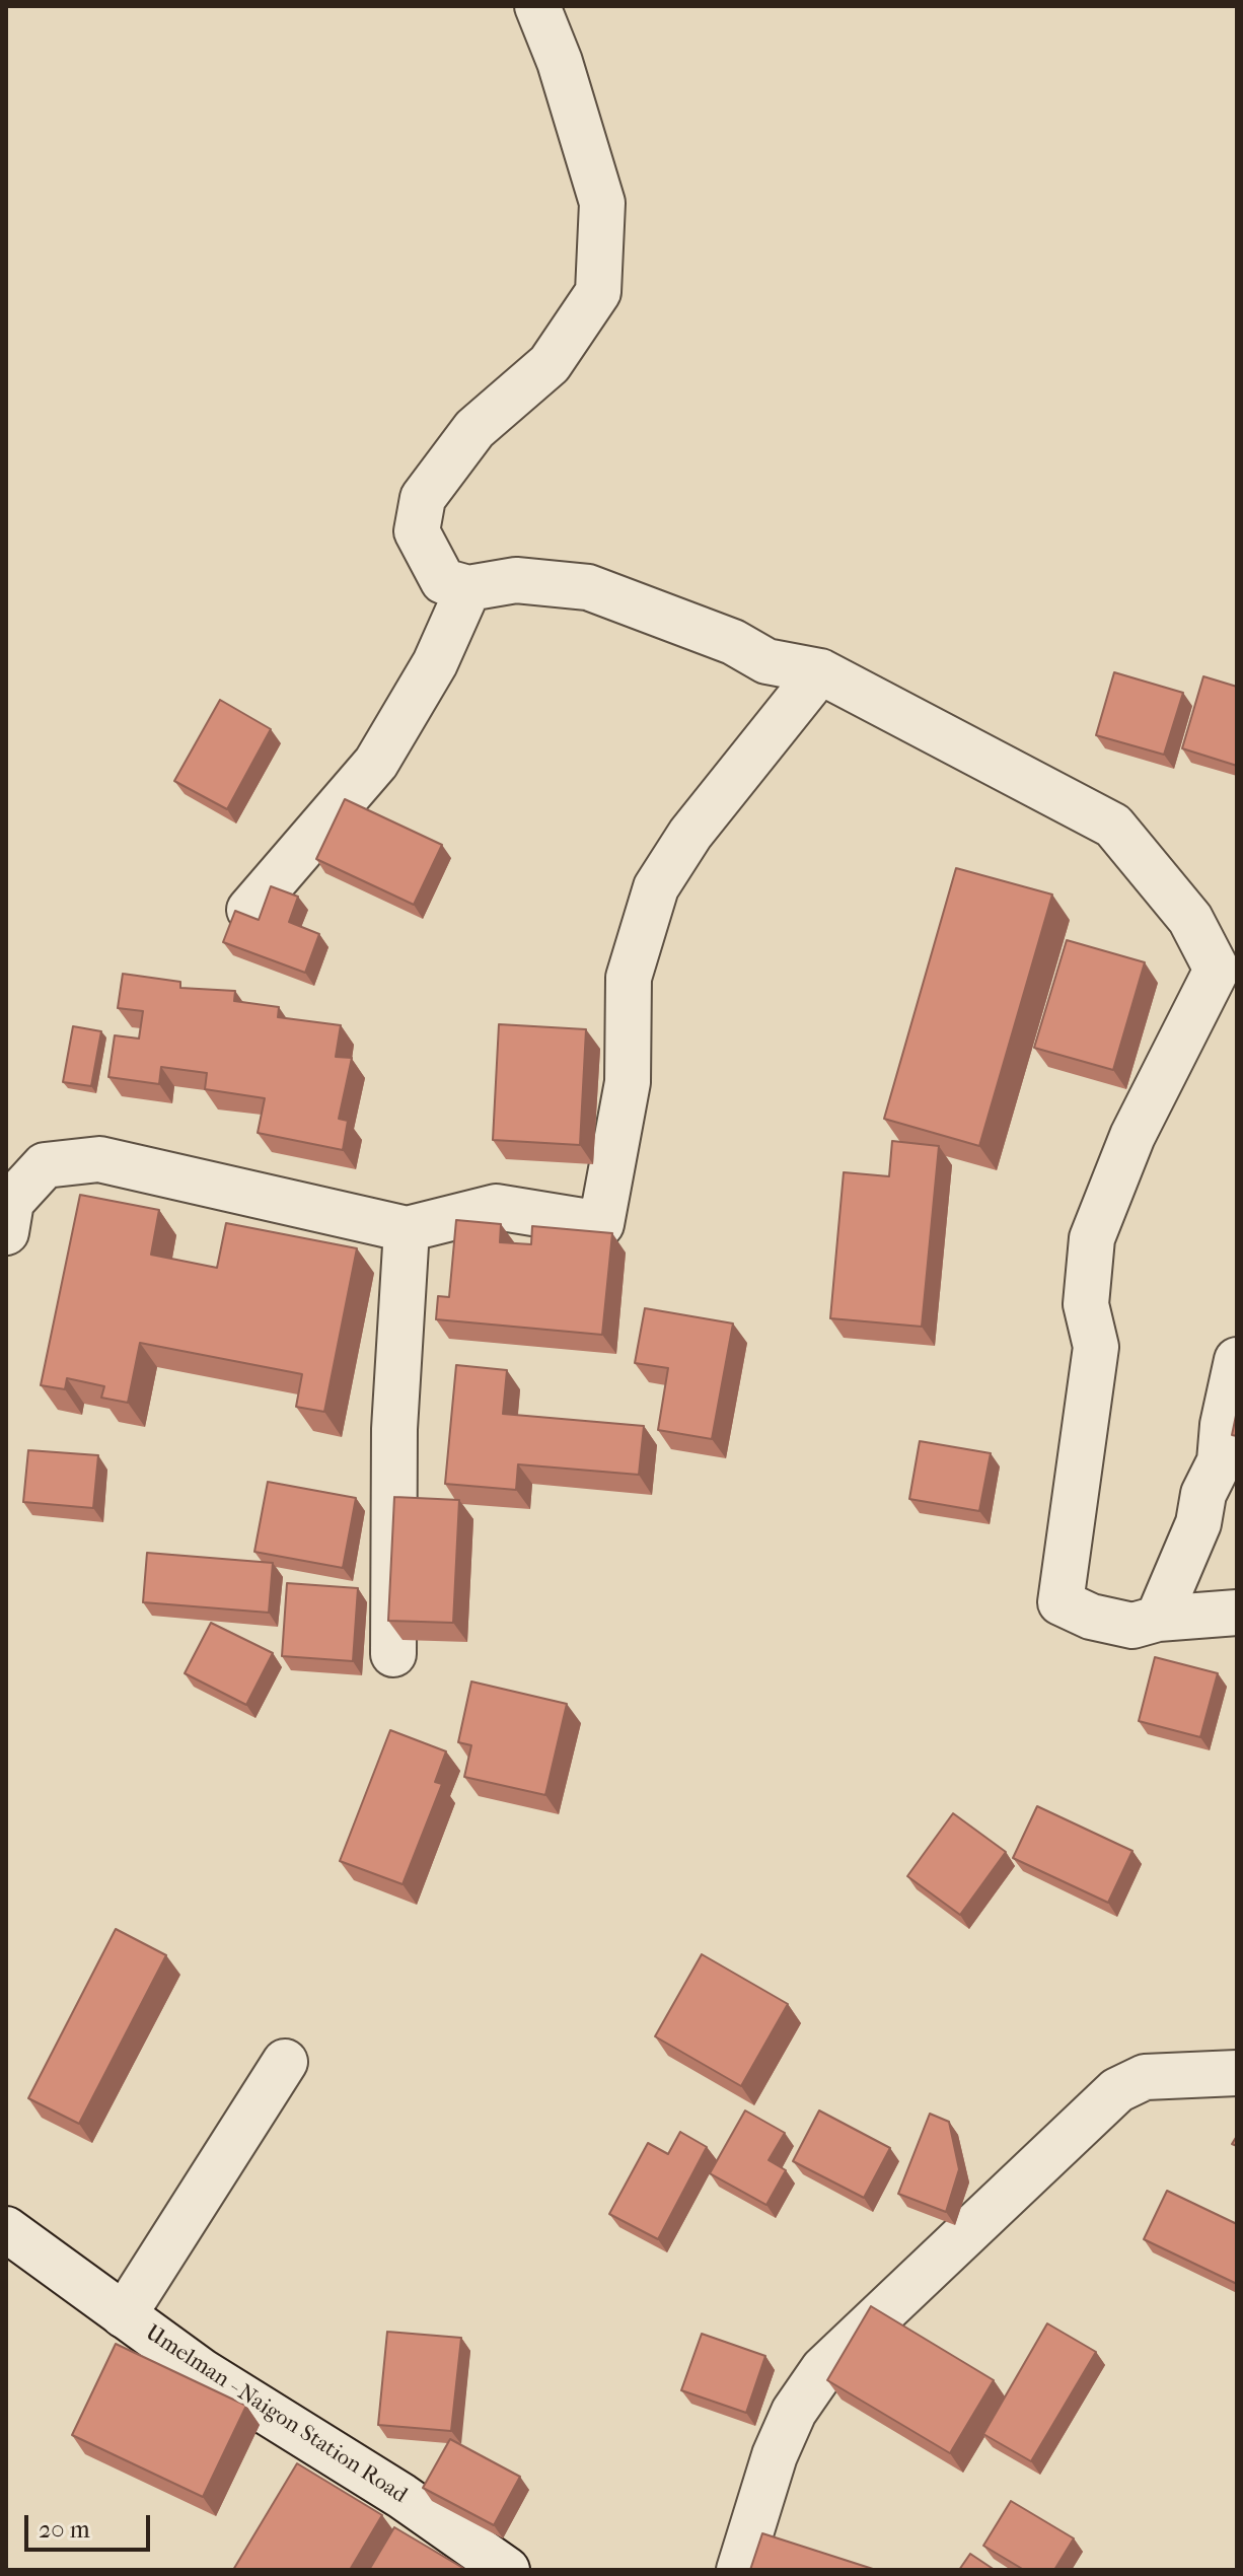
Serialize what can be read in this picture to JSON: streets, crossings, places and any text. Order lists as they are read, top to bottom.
{
  "streets": {
    "street": ["Umelman - Naigon Station Road"]
  },
  "scale_bar": "20 m"
}
